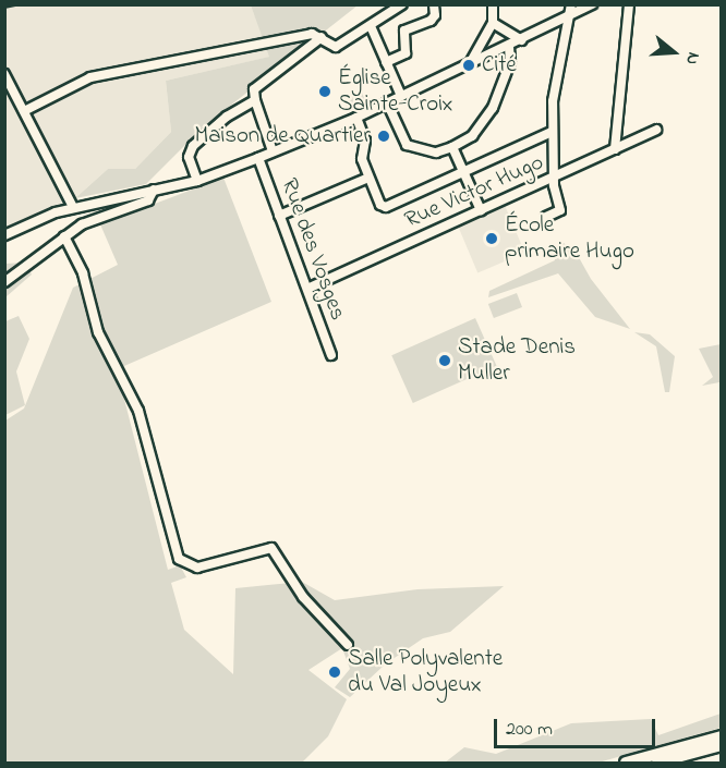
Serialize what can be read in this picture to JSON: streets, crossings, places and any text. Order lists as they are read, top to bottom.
{
  "streets": {
    "street": ["Rue Victor Hugo", "Rue des Vosges"]
  },
  "crossings": [
    ["Rue Victor Hugo", "Rue des Vosges"]
  ],
  "places": [
    "Cité",
    "Église Sainte-Croix",
    "Maison de Quartier",
    "École primaire Hugo",
    "Stade Denis Muller",
    "Salle Polyvalente du Val Joyeux"
  ],
  "scale_bar": "200 m",
  "north": "right"
}
